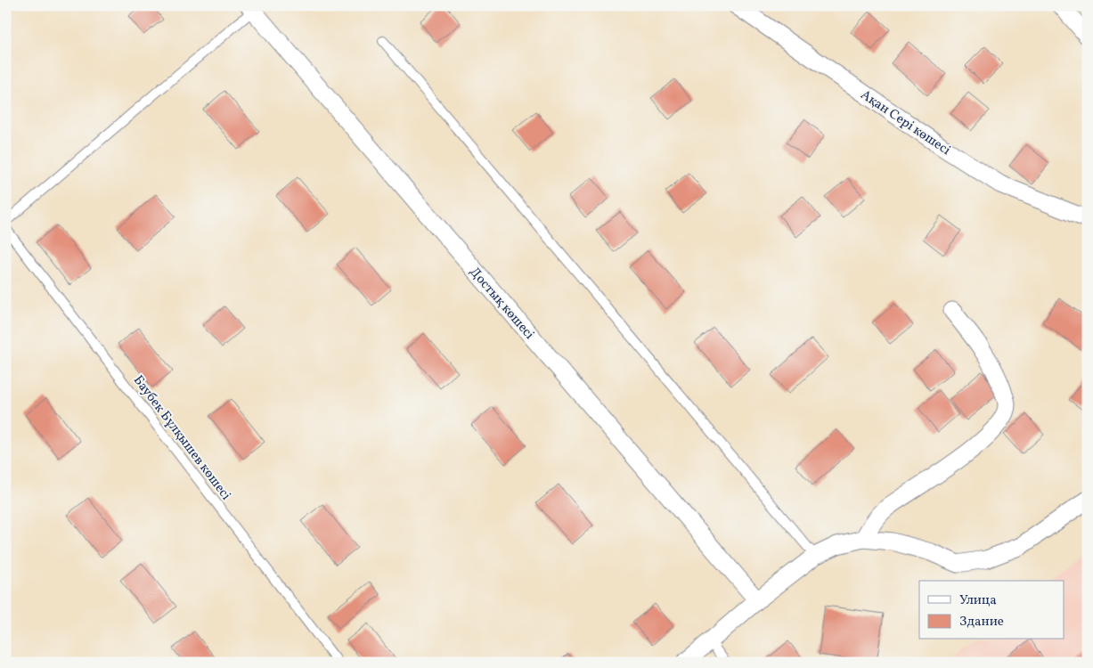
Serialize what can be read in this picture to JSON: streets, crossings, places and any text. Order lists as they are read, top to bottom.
{
  "streets": {
    "street": ["Ақан Сері көшесі", "Достық көшесі"],
    "lane": ["Баубек Бұлқышев көшесі"]
  },
  "legend": ["Улица", "Здание"]
}
